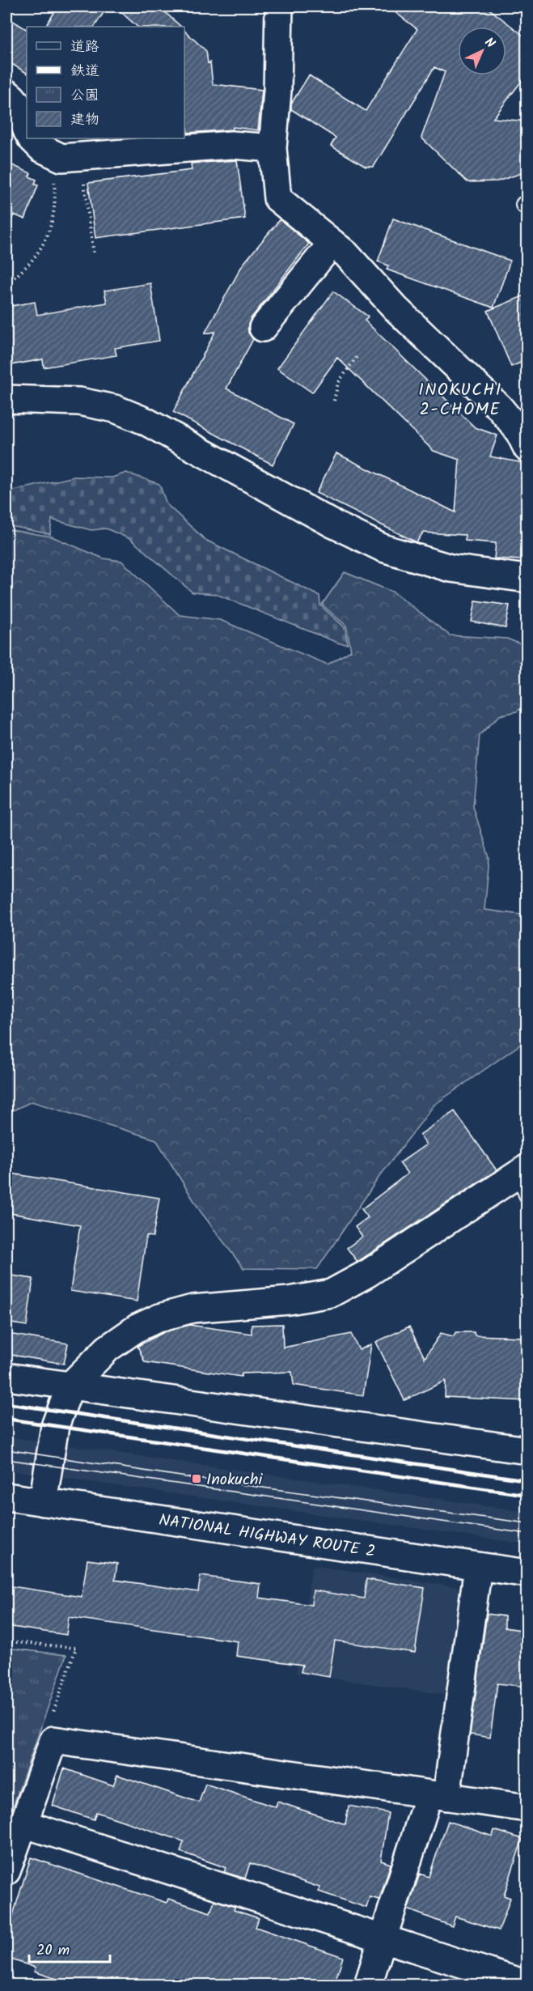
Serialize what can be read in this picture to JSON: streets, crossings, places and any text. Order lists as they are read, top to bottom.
{
  "streets": {
    "main road": ["NATIONAL HIGHWAY ROUTE 2"]
  },
  "districts": ["INOKUCHI 2-CHOME"],
  "places": {
    "transit": ["Inokuchi"]
  },
  "legend": [
    "道路",
    "鉄道",
    "公園",
    "建物"
  ],
  "scale_bar": "20 m",
  "north": "top right"
}
